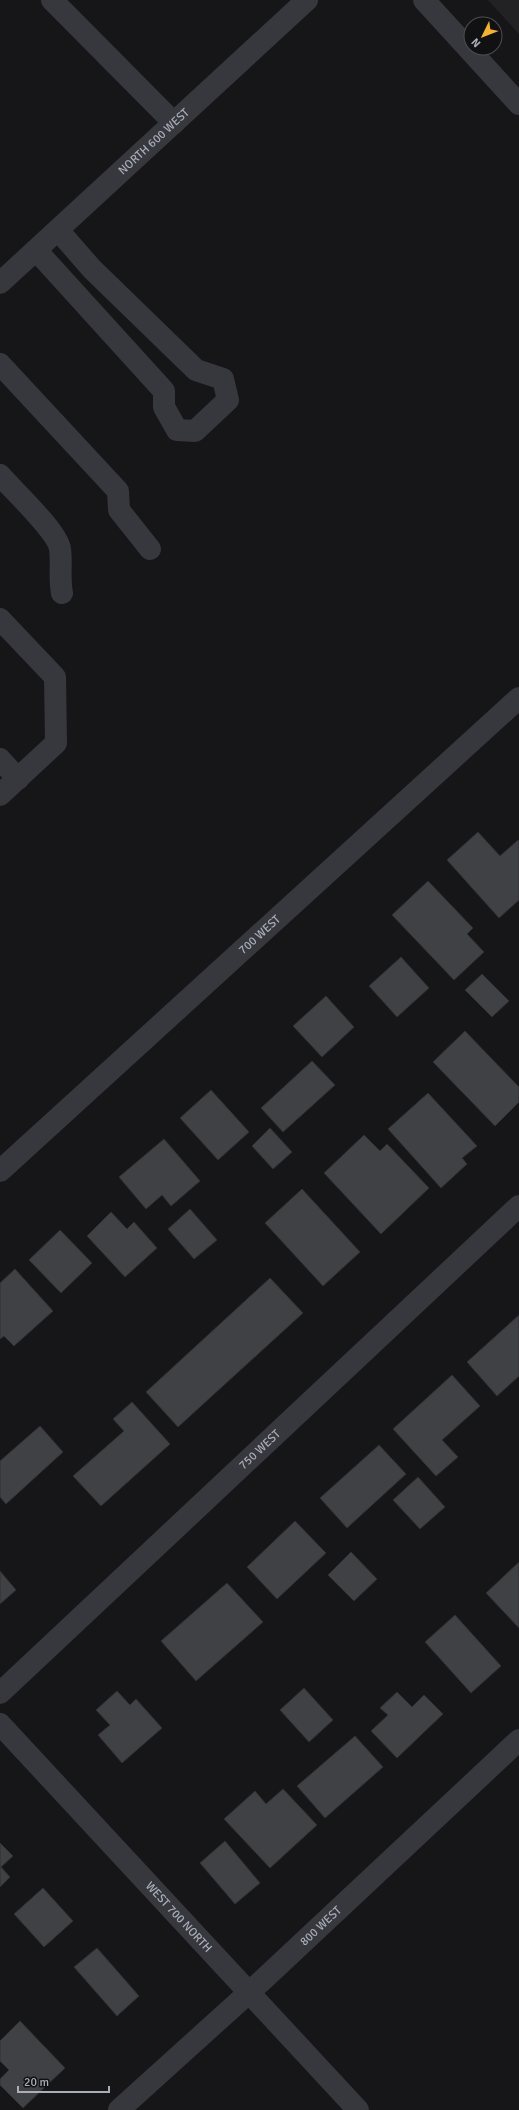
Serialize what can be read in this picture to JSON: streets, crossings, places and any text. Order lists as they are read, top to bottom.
{
  "streets": {
    "street": [
      "NORTH 600 WEST",
      "700 WEST",
      "750 WEST",
      "WEST 700 NORTH",
      "800 WEST"
    ]
  },
  "crossings": [
    ["WEST 700 NORTH", "800 WEST"]
  ],
  "scale_bar": "20 m",
  "north": "bottom left"
}
